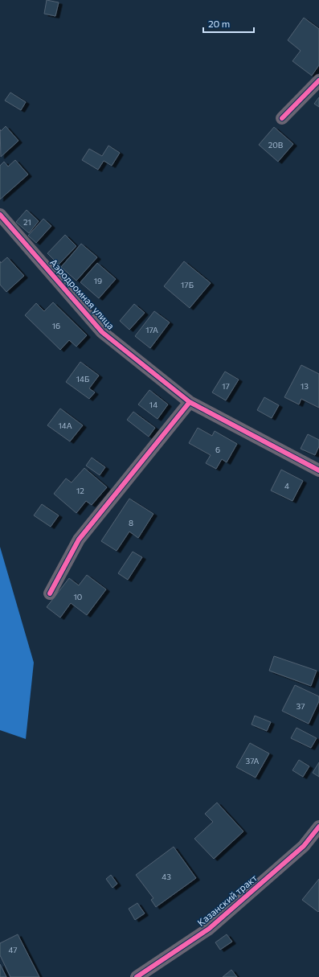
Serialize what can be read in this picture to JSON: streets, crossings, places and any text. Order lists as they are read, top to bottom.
{
  "streets": {
    "street": ["Аэродромная улица", "Казанский тракт"]
  },
  "house_numbers": [
    "20В",
    "21",
    "19",
    "17Б",
    "16",
    "17А",
    "14Б",
    "17",
    "13",
    "14",
    "14А",
    "6",
    "4",
    "12",
    "8",
    "10",
    "37",
    "37А",
    "43",
    "47"
  ],
  "scale_bar": "20 m"
}
